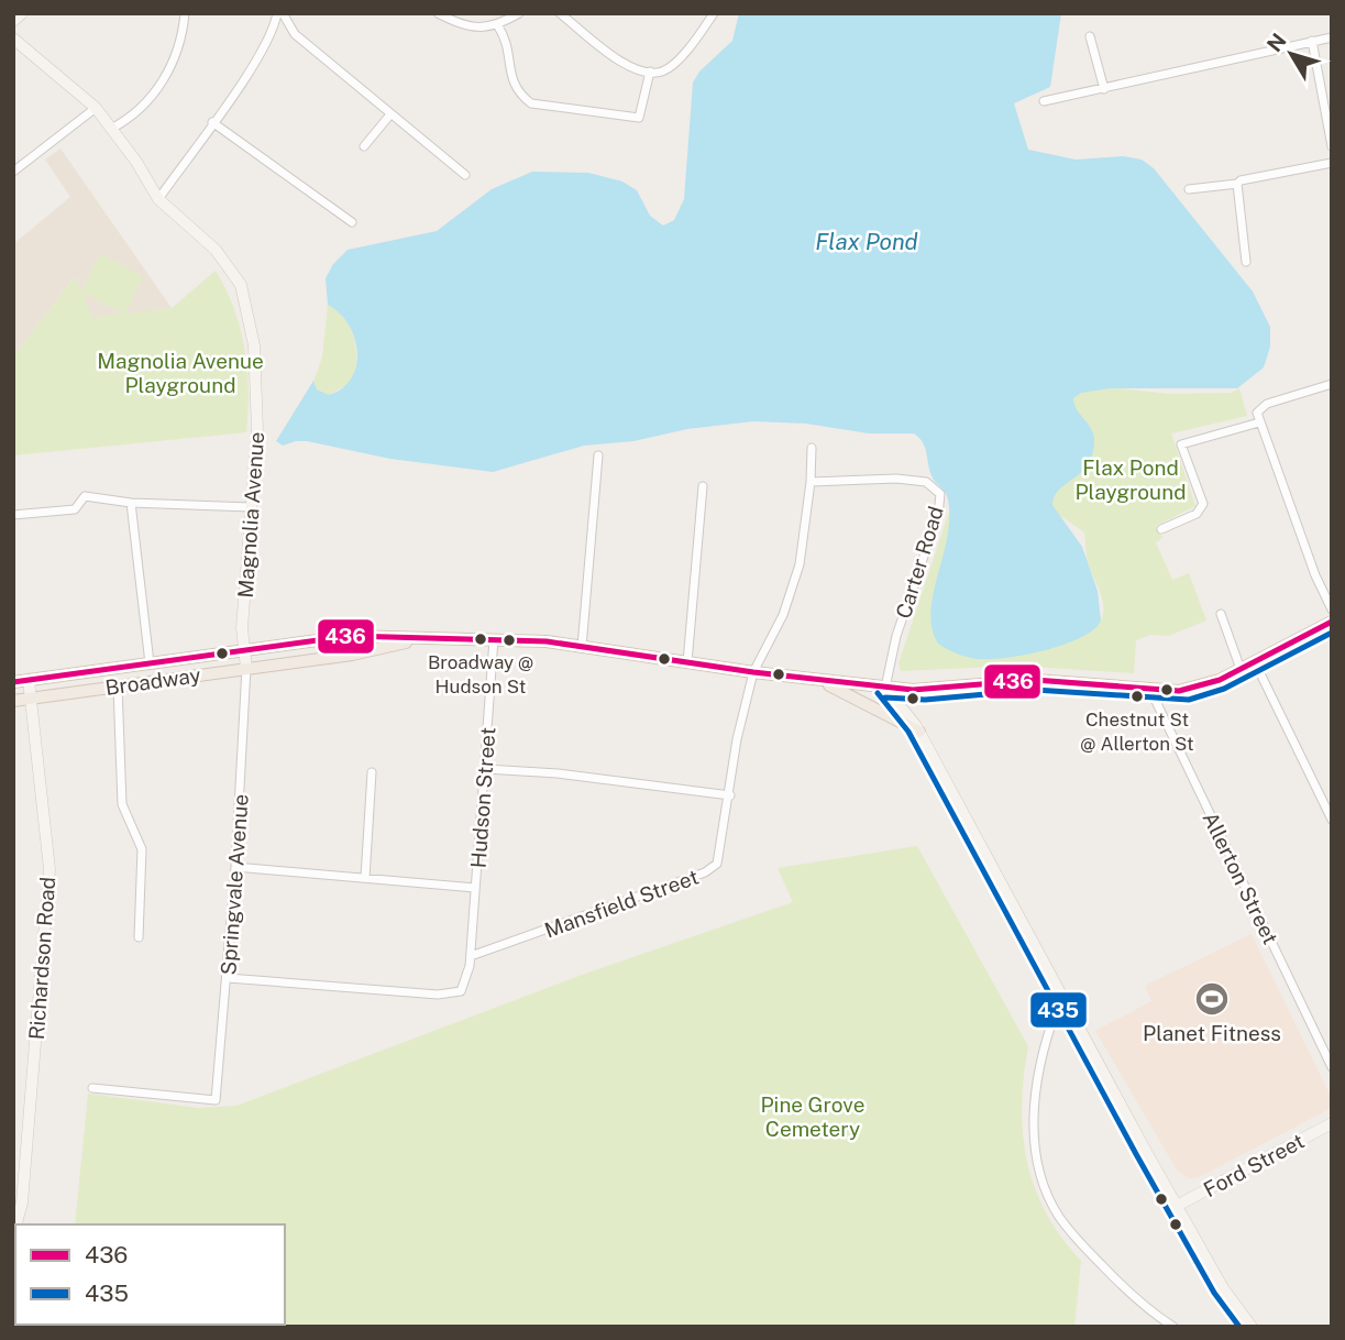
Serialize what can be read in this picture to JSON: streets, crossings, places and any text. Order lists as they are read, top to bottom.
{
  "streets": {
    "main road": ["Broadway"],
    "street": [
      "Magnolia Avenue",
      "Carter Road",
      "Hudson Street",
      "Allerton Street",
      "Springvale Avenue",
      "Mansfield Street",
      "Richardson Road",
      "Ford Street"
    ]
  },
  "crossings": [
    ["Magnolia Avenue", "Broadway"],
    ["Magnolia Avenue", "Springvale Avenue"],
    ["Carter Road", "Broadway"],
    ["Broadway", "Hudson Street"],
    ["Broadway", "Allerton Street"],
    ["Broadway", "Springvale Avenue"],
    ["Broadway", "Mansfield Street"],
    ["Broadway", "Richardson Road"],
    ["Hudson Street", "Springvale Avenue"],
    ["Hudson Street", "Mansfield Street"]
  ],
  "water": ["Flax Pond"],
  "parks": ["Magnolia Avenue Playground", "Flax Pond Playground", "Pine Grove Cemetery"],
  "places": {
    "other": ["Broadway @ Hudson St", "Chestnut St @ Allerton St"],
    "sports": ["Planet Fitness"]
  },
  "lines": ["transit line 436", "transit line 435"],
  "legend": ["436", "435"],
  "north": "top left"
}
